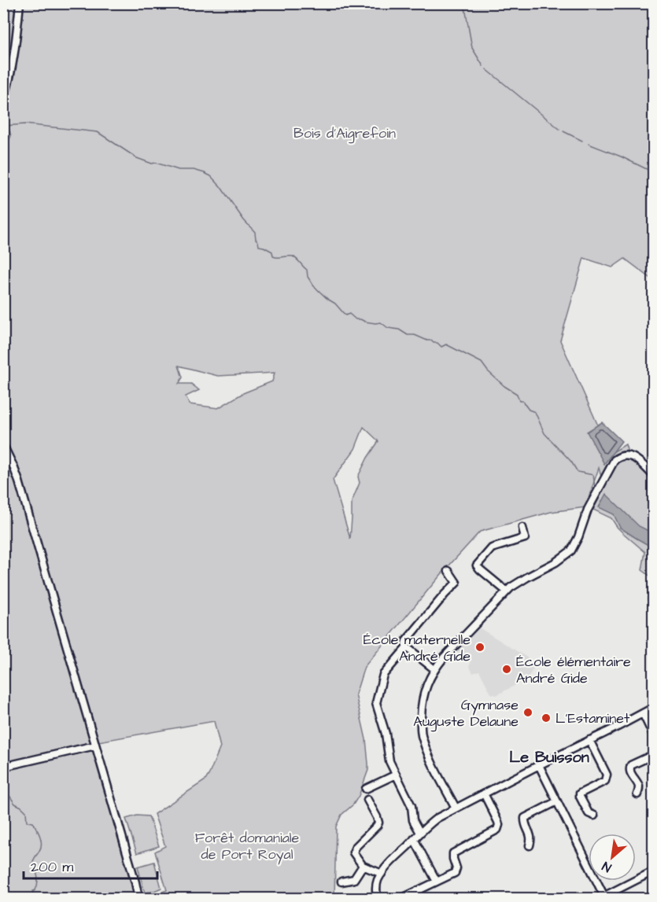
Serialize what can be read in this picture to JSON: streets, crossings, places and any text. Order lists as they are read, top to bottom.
{
  "districts": ["Le Buisson"],
  "parks": ["Bois d'Aigrefoin", "Forêt domaniale de Port Royal"],
  "places": [
    "École maternelle André Gide",
    "École élémentaire André Gide",
    "Gymnase Auguste Delaune",
    "L'Estaminet"
  ],
  "scale_bar": "200 m",
  "north": "bottom left"
}
